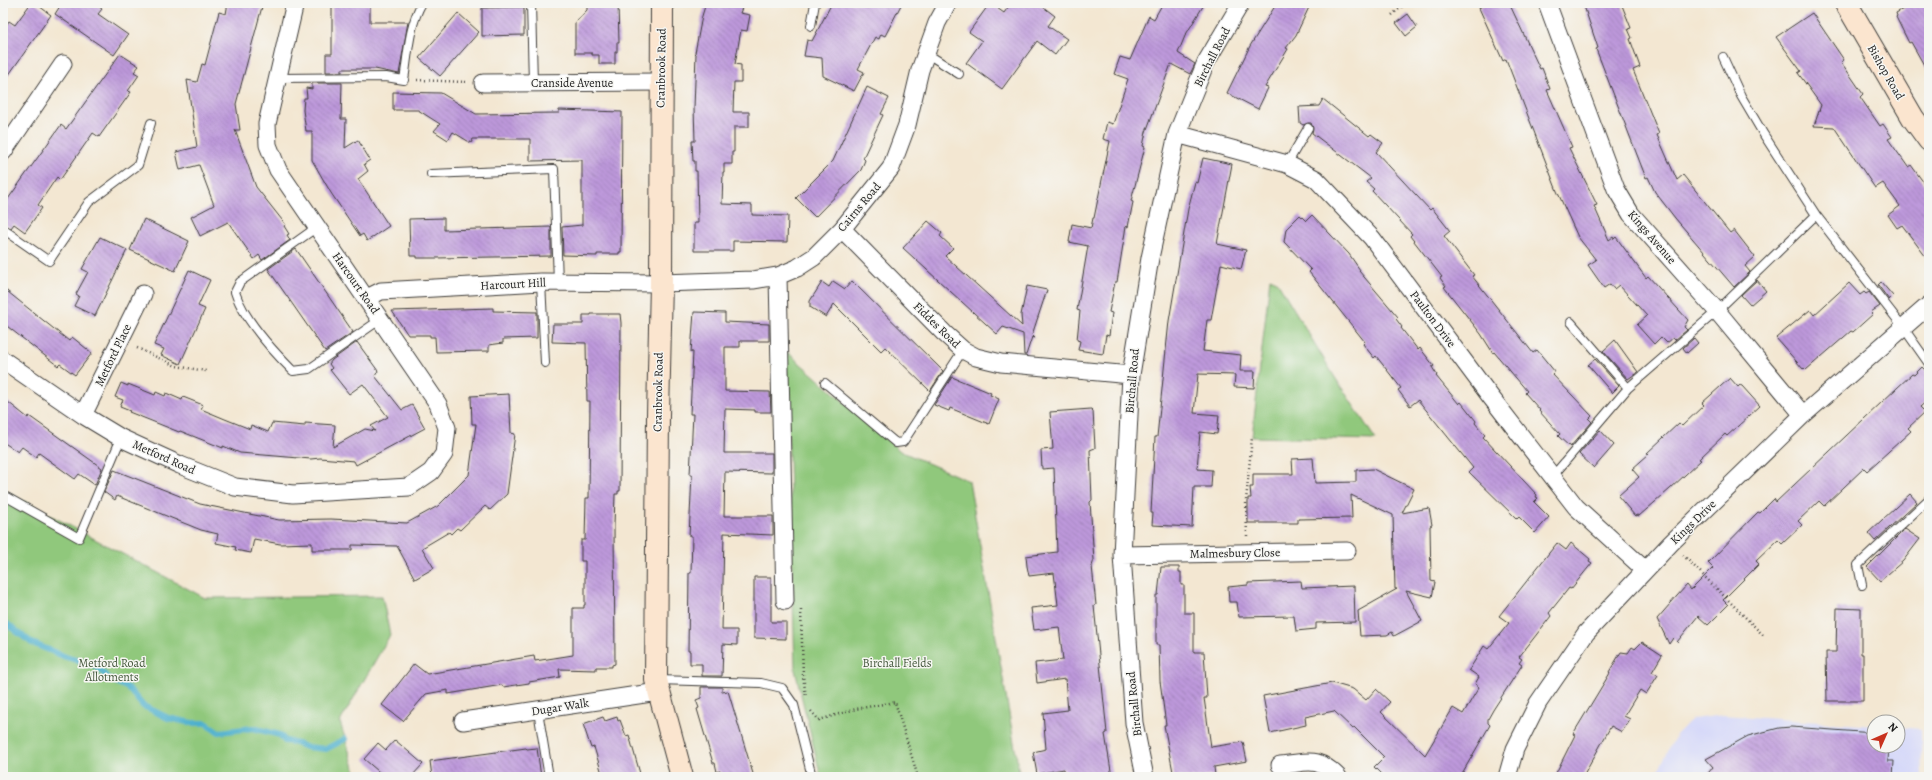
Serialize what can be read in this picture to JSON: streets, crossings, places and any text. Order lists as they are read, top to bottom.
{
  "streets": {
    "main road": ["Cranbrook Road", "Bishop Road"],
    "street": [
      "Birchall Road",
      "Cranside Avenue",
      "Cairns Road",
      "Kings Avenue",
      "Harcourt Road",
      "Harcourt Hill",
      "Paulton Drive",
      "Fiddes Road",
      "Metford Place",
      "Metford Road",
      "Kings Drive",
      "Malmesbury Close",
      "Dugar Walk"
    ]
  },
  "crossings": [
    ["Birchall Road", "Paulton Drive"],
    ["Birchall Road", "Fiddes Road"],
    ["Birchall Road", "Malmesbury Close"],
    ["Cranbrook Road", "Cranside Avenue"],
    ["Cranbrook Road", "Cairns Road"],
    ["Cranbrook Road", "Harcourt Hill"],
    ["Cranbrook Road", "Dugar Walk"],
    ["Cairns Road", "Harcourt Hill"],
    ["Cairns Road", "Fiddes Road"],
    ["Kings Avenue", "Kings Drive"],
    ["Harcourt Road", "Harcourt Hill"],
    ["Harcourt Road", "Metford Road"],
    ["Paulton Drive", "Kings Drive"],
    ["Metford Place", "Metford Road"]
  ],
  "parks": ["Metford Road Allotments", "Birchall Fields"],
  "north": "top right"
}
